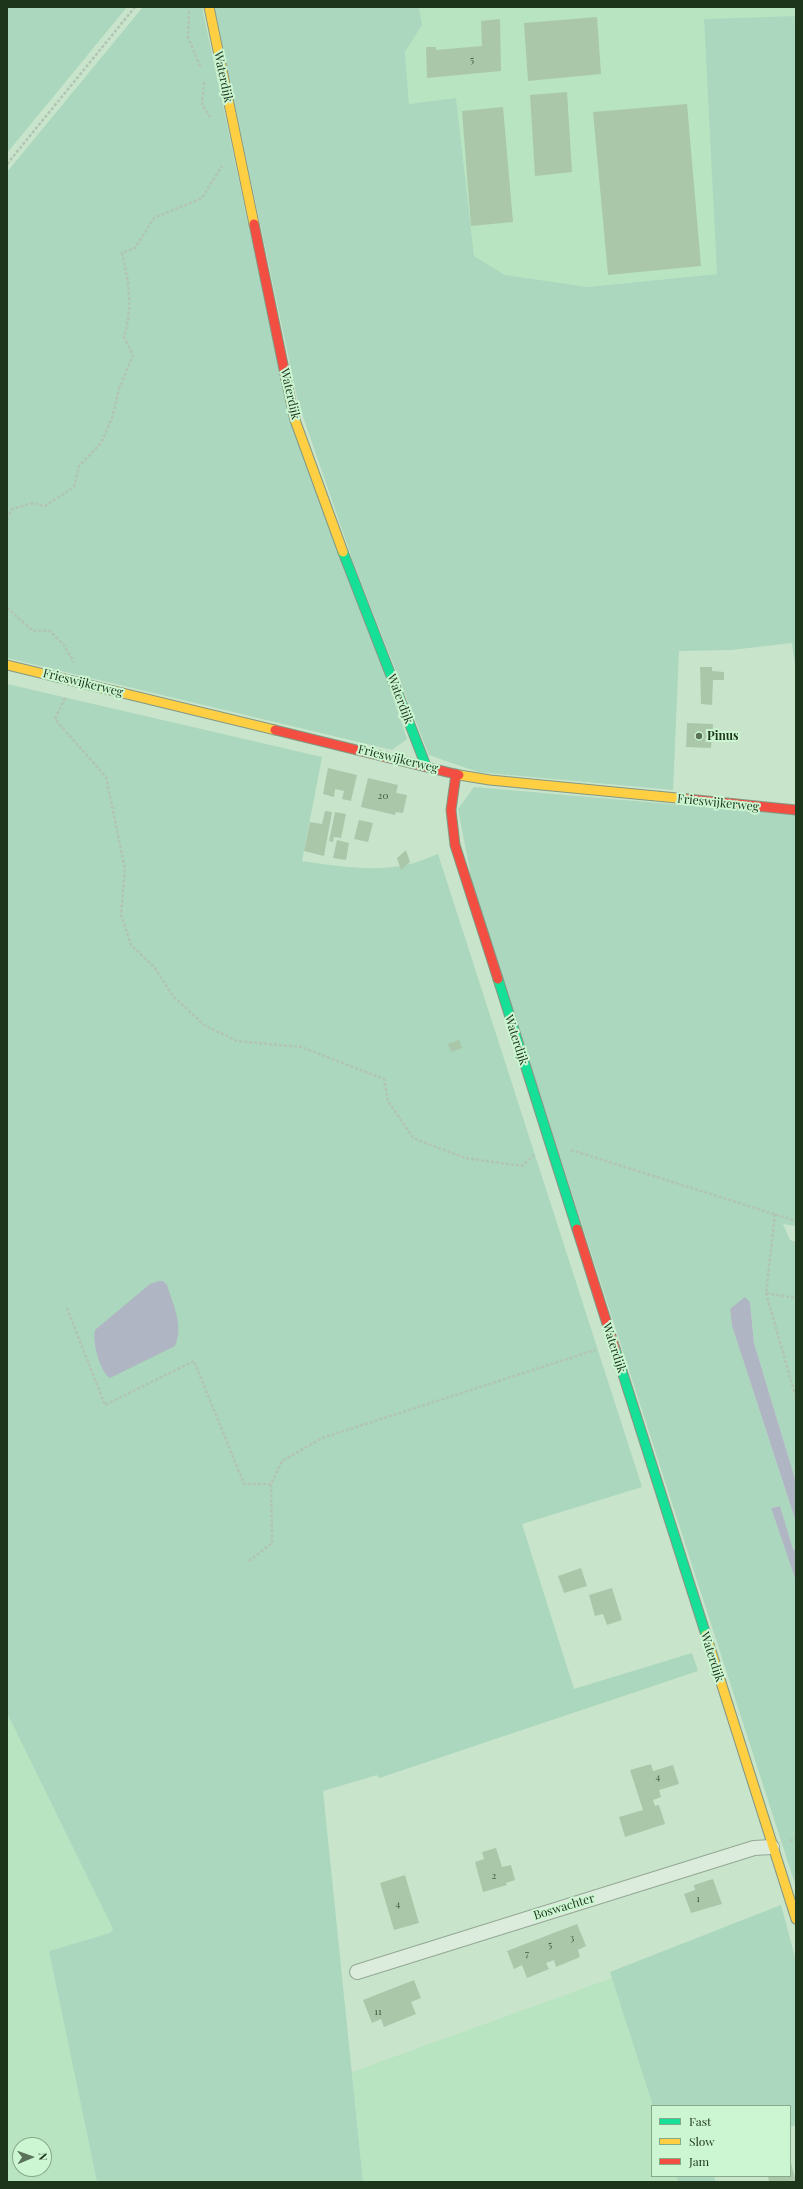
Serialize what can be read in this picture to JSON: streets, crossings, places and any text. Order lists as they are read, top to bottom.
{
  "streets": {
    "street": ["Waterdijk", "Frieswijkerweg", "Boswachter"]
  },
  "crossings": [
    ["Waterdijk", "Frieswijkerweg"],
    ["Waterdijk", "Boswachter"]
  ],
  "places": ["Pinus"],
  "house_numbers": [
    "5",
    "20",
    "4",
    "2",
    "1",
    "4",
    "3",
    "5",
    "7",
    "11"
  ],
  "legend": ["Fast", "Slow", "Jam"],
  "north": "right"
}
